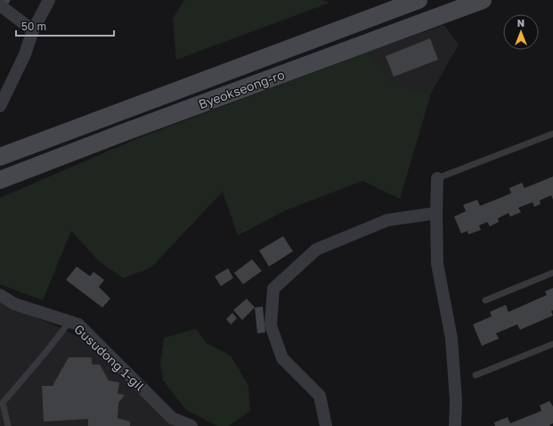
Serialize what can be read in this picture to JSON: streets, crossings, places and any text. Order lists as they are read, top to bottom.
{
  "streets": {
    "main road": ["Byeokseong-ro"],
    "street": ["Gusudong 1-gil"]
  },
  "scale_bar": "50 m",
  "north": "top"
}
